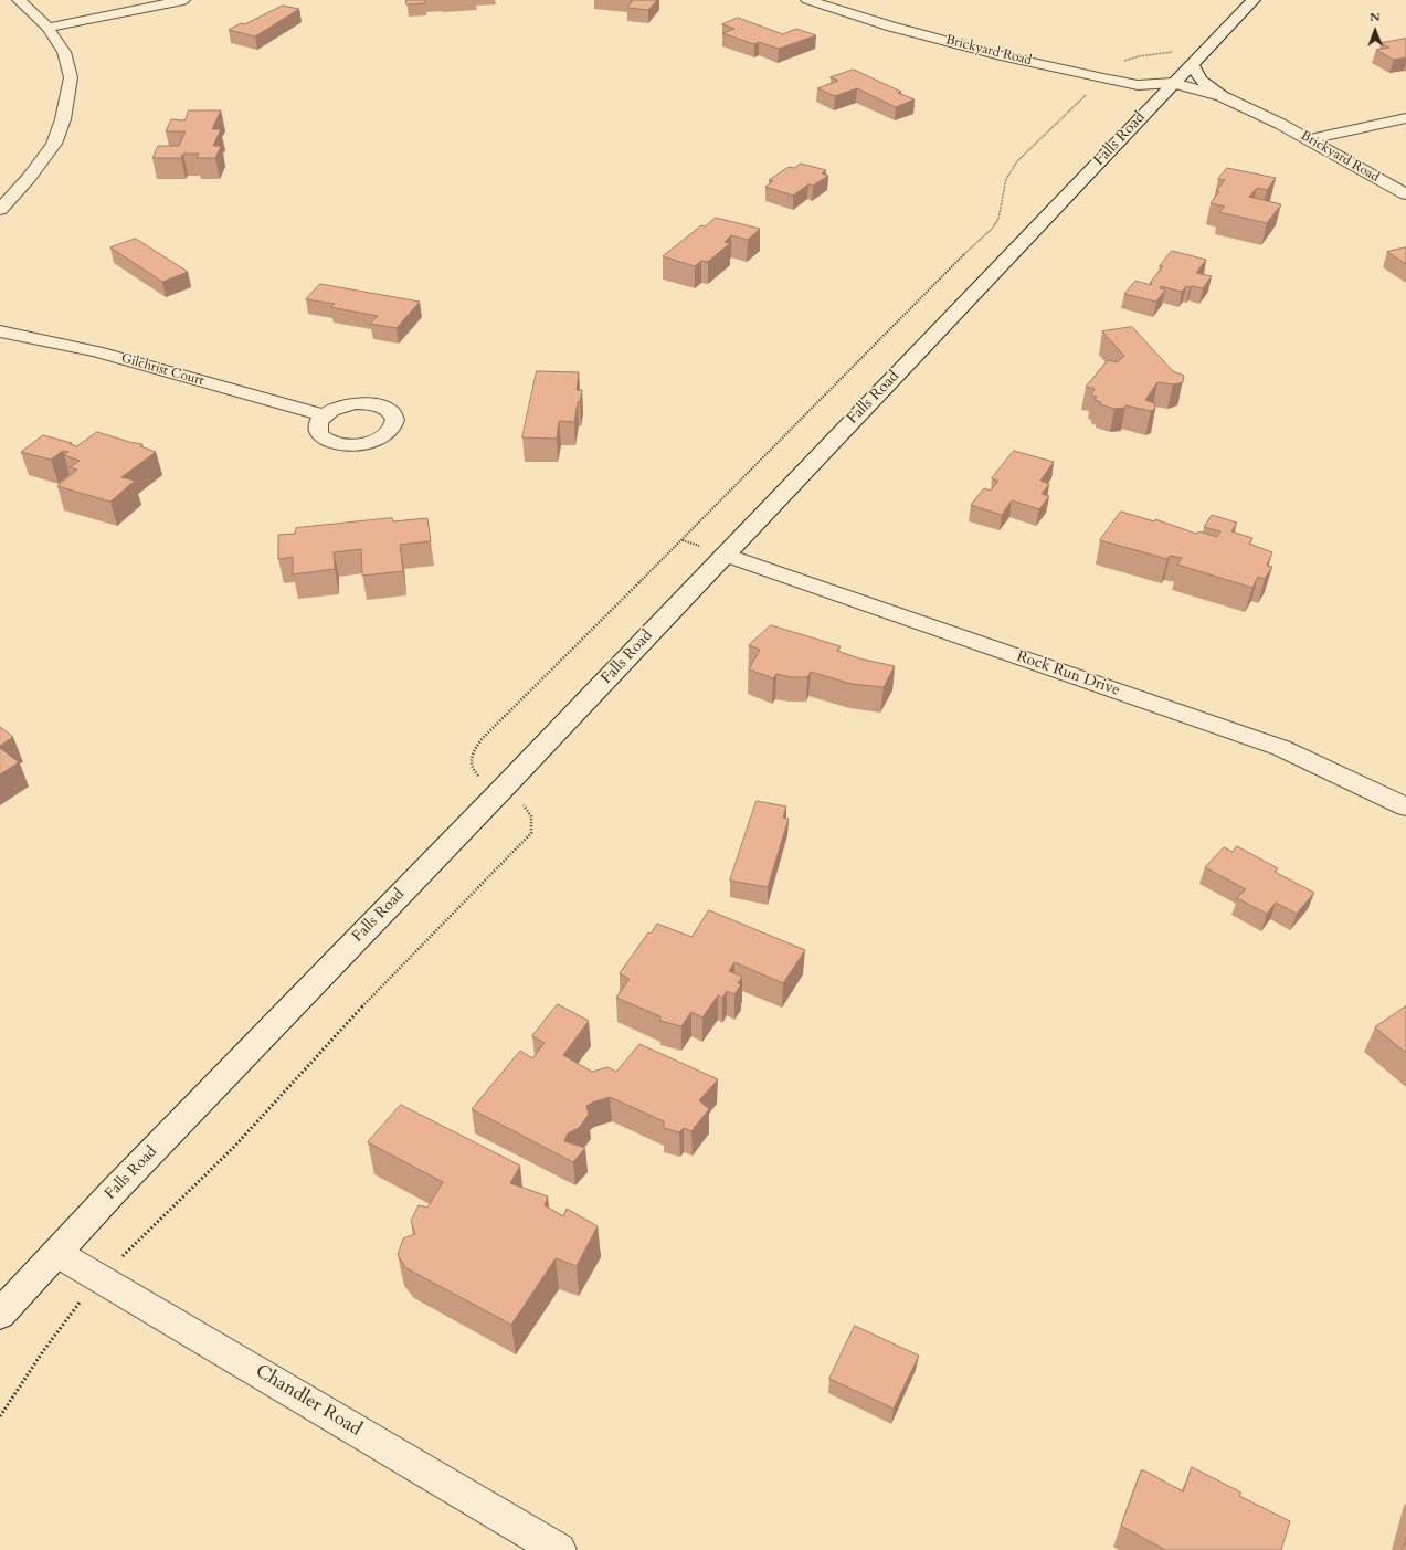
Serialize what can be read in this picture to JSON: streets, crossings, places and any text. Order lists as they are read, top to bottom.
{
  "streets": {
    "street": [
      "Brickyard Road",
      "Falls Road",
      "Gilchrist Court",
      "Rock Run Drive",
      "Chandler Road"
    ]
  },
  "crossings": [
    ["Brickyard Road", "Falls Road"],
    ["Falls Road", "Rock Run Drive"],
    ["Falls Road", "Chandler Road"]
  ],
  "north": "top"
}
